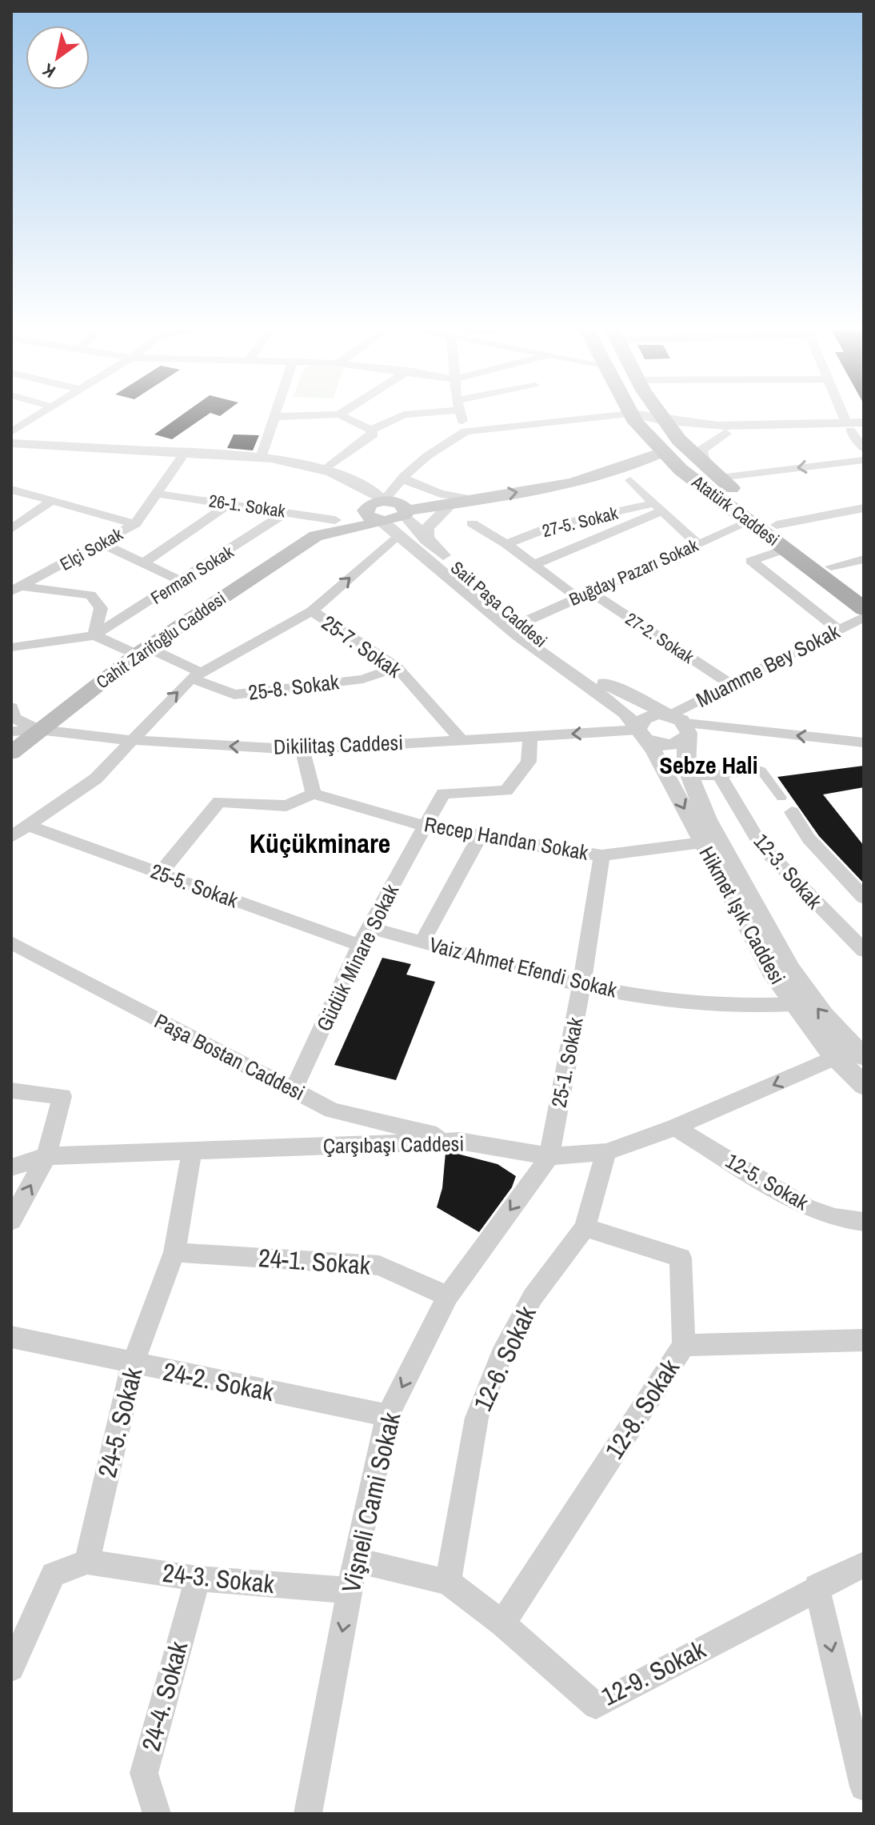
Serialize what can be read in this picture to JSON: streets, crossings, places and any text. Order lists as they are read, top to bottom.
{
  "streets": {
    "main road": ["Atatürk Caddesi", "Cahit Zarifoğlu Caddesi"],
    "street": [
      "26-1. Sokak",
      "27-5. Sokak",
      "Elçi Sokak",
      "Buğday Pazarı Sokak",
      "Ferman Sokak",
      "Sait Paşa Caddesi",
      "27-2. Sokak",
      "25-7. Sokak",
      "Muamme Bey Sokak",
      "25-8. Sokak",
      "Dikilitaş Caddesi",
      "Recep Handan Sokak",
      "12-3. Sokak",
      "25-5. Sokak",
      "Hikmet Işık Caddesi",
      "Güdük Minare Sokak",
      "Vaiz Ahmet Efendi Sokak",
      "Paşa Bostan Caddesi",
      "25-1. Sokak",
      "Çarşıbaşı Caddesi",
      "12-5. Sokak",
      "24-1. Sokak",
      "12-6. Sokak",
      "24-2. Sokak",
      "12-8. Sokak",
      "24-5. Sokak",
      "Vişneli Cami Sokak",
      "24-3. Sokak",
      "12-9. Sokak",
      "24-4. Sokak"
    ]
  },
  "crossings": [
    ["26-1. Sokak", "Elçi Sokak"],
    ["26-1. Sokak", "Ferman Sokak"],
    ["26-1. Sokak", "Cahit Zarifoğlu Caddesi"],
    ["Atatürk Caddesi", "Buğday Pazarı Sokak"],
    ["27-5. Sokak", "27-2. Sokak"],
    ["Buğday Pazarı Sokak", "Sait Paşa Caddesi"],
    ["Buğday Pazarı Sokak", "27-2. Sokak"],
    ["Ferman Sokak", "25-8. Sokak"],
    ["Sait Paşa Caddesi", "Cahit Zarifoğlu Caddesi"],
    ["Sait Paşa Caddesi", "Muamme Bey Sokak"],
    ["Sait Paşa Caddesi", "Dikilitaş Caddesi"],
    ["Sait Paşa Caddesi", "Hikmet Işık Caddesi"],
    ["27-2. Sokak", "Muamme Bey Sokak"],
    ["Cahit Zarifoğlu Caddesi", "25-8. Sokak"],
    ["Cahit Zarifoğlu Caddesi", "Dikilitaş Caddesi"],
    ["25-7. Sokak", "25-8. Sokak"],
    ["25-7. Sokak", "Dikilitaş Caddesi"],
    ["Muamme Bey Sokak", "Hikmet Işık Caddesi"],
    ["Dikilitaş Caddesi", "Hikmet Işık Caddesi"],
    ["Dikilitaş Caddesi", "Güdük Minare Sokak"],
    ["Recep Handan Sokak", "Hikmet Işık Caddesi"],
    ["Recep Handan Sokak", "Güdük Minare Sokak"],
    ["Recep Handan Sokak", "25-1. Sokak"],
    ["25-5. Sokak", "Güdük Minare Sokak"],
    ["Hikmet Işık Caddesi", "Vaiz Ahmet Efendi Sokak"],
    ["Hikmet Işık Caddesi", "Çarşıbaşı Caddesi"],
    ["Güdük Minare Sokak", "Vaiz Ahmet Efendi Sokak"],
    ["Güdük Minare Sokak", "Paşa Bostan Caddesi"],
    ["Vaiz Ahmet Efendi Sokak", "25-1. Sokak"],
    ["Paşa Bostan Caddesi", "Çarşıbaşı Caddesi"],
    ["25-1. Sokak", "Çarşıbaşı Caddesi"],
    ["25-1. Sokak", "Vişneli Cami Sokak"],
    ["Çarşıbaşı Caddesi", "12-5. Sokak"],
    ["Çarşıbaşı Caddesi", "12-6. Sokak"],
    ["Çarşıbaşı Caddesi", "24-5. Sokak"],
    ["Çarşıbaşı Caddesi", "Vişneli Cami Sokak"],
    ["24-1. Sokak", "24-5. Sokak"],
    ["24-1. Sokak", "Vişneli Cami Sokak"],
    ["12-6. Sokak", "12-9. Sokak"],
    ["24-2. Sokak", "24-5. Sokak"],
    ["24-2. Sokak", "Vişneli Cami Sokak"],
    ["12-8. Sokak", "12-9. Sokak"],
    ["24-5. Sokak", "24-3. Sokak"],
    ["Vişneli Cami Sokak", "24-3. Sokak"],
    ["Vişneli Cami Sokak", "12-9. Sokak"],
    ["24-3. Sokak", "24-4. Sokak"]
  ],
  "one_way": ["Dikilitaş Caddesi", "Vişneli Cami Sokak"],
  "districts": ["Sebze Hali", "Küçükminare"],
  "north": "bottom left"
}
